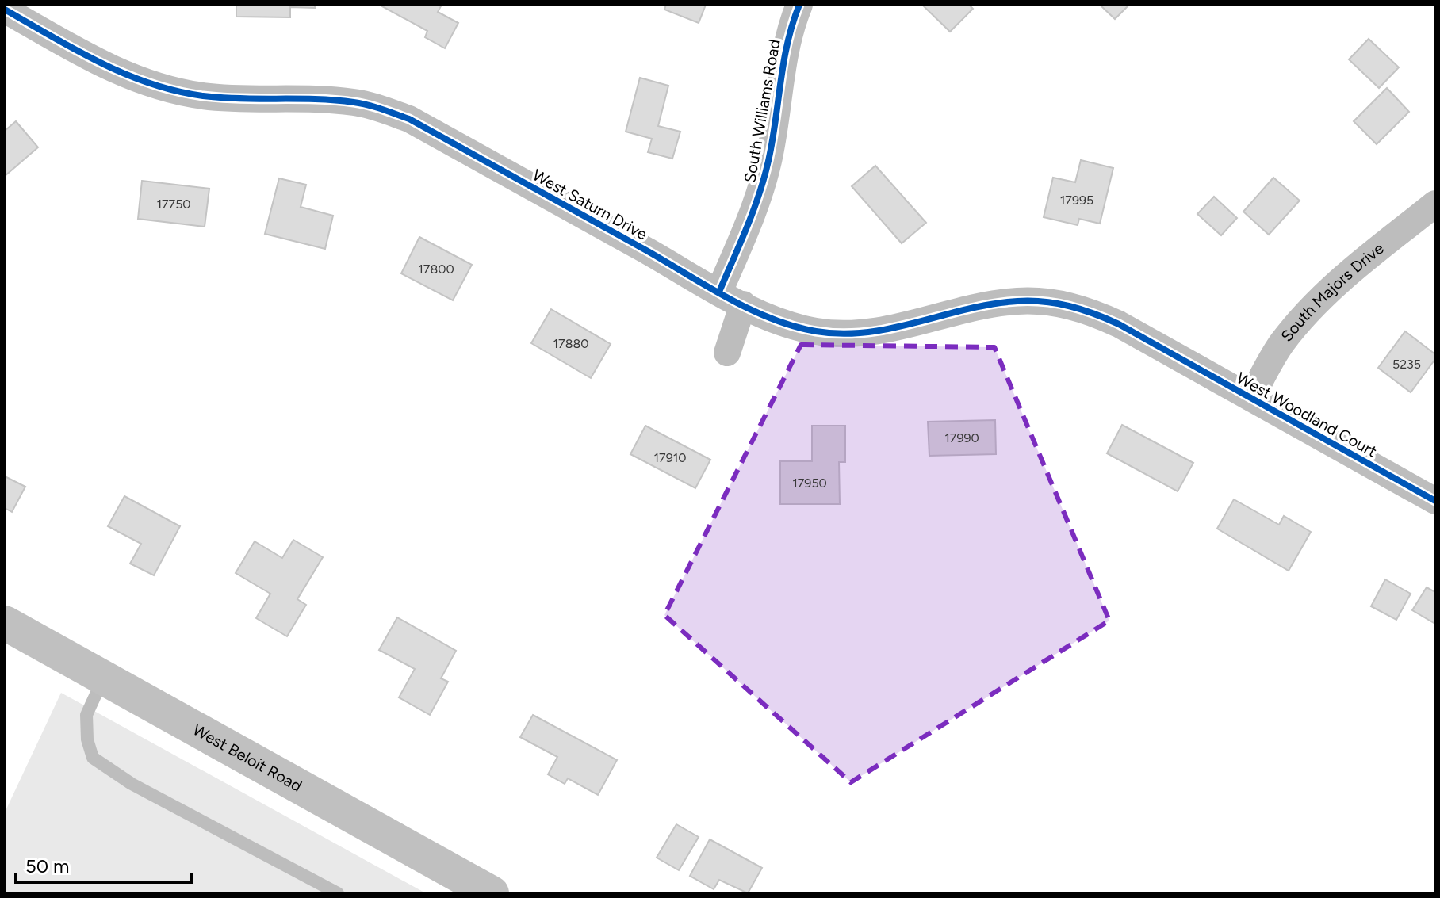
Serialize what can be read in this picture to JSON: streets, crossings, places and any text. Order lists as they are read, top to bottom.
{
  "streets": {
    "main road": ["West Beloit Road"],
    "street": [
      "South Williams Road",
      "West Saturn Drive",
      "South Majors Drive",
      "West Woodland Court"
    ]
  },
  "crossings": [
    ["South Williams Road", "West Saturn Drive"],
    ["West Saturn Drive", "West Woodland Court"],
    ["South Majors Drive", "West Woodland Court"]
  ],
  "house_numbers": [
    "17995",
    "17750",
    "17800",
    "17880",
    "5235",
    "17990",
    "17910",
    "17950"
  ],
  "scale_bar": "50 m"
}
